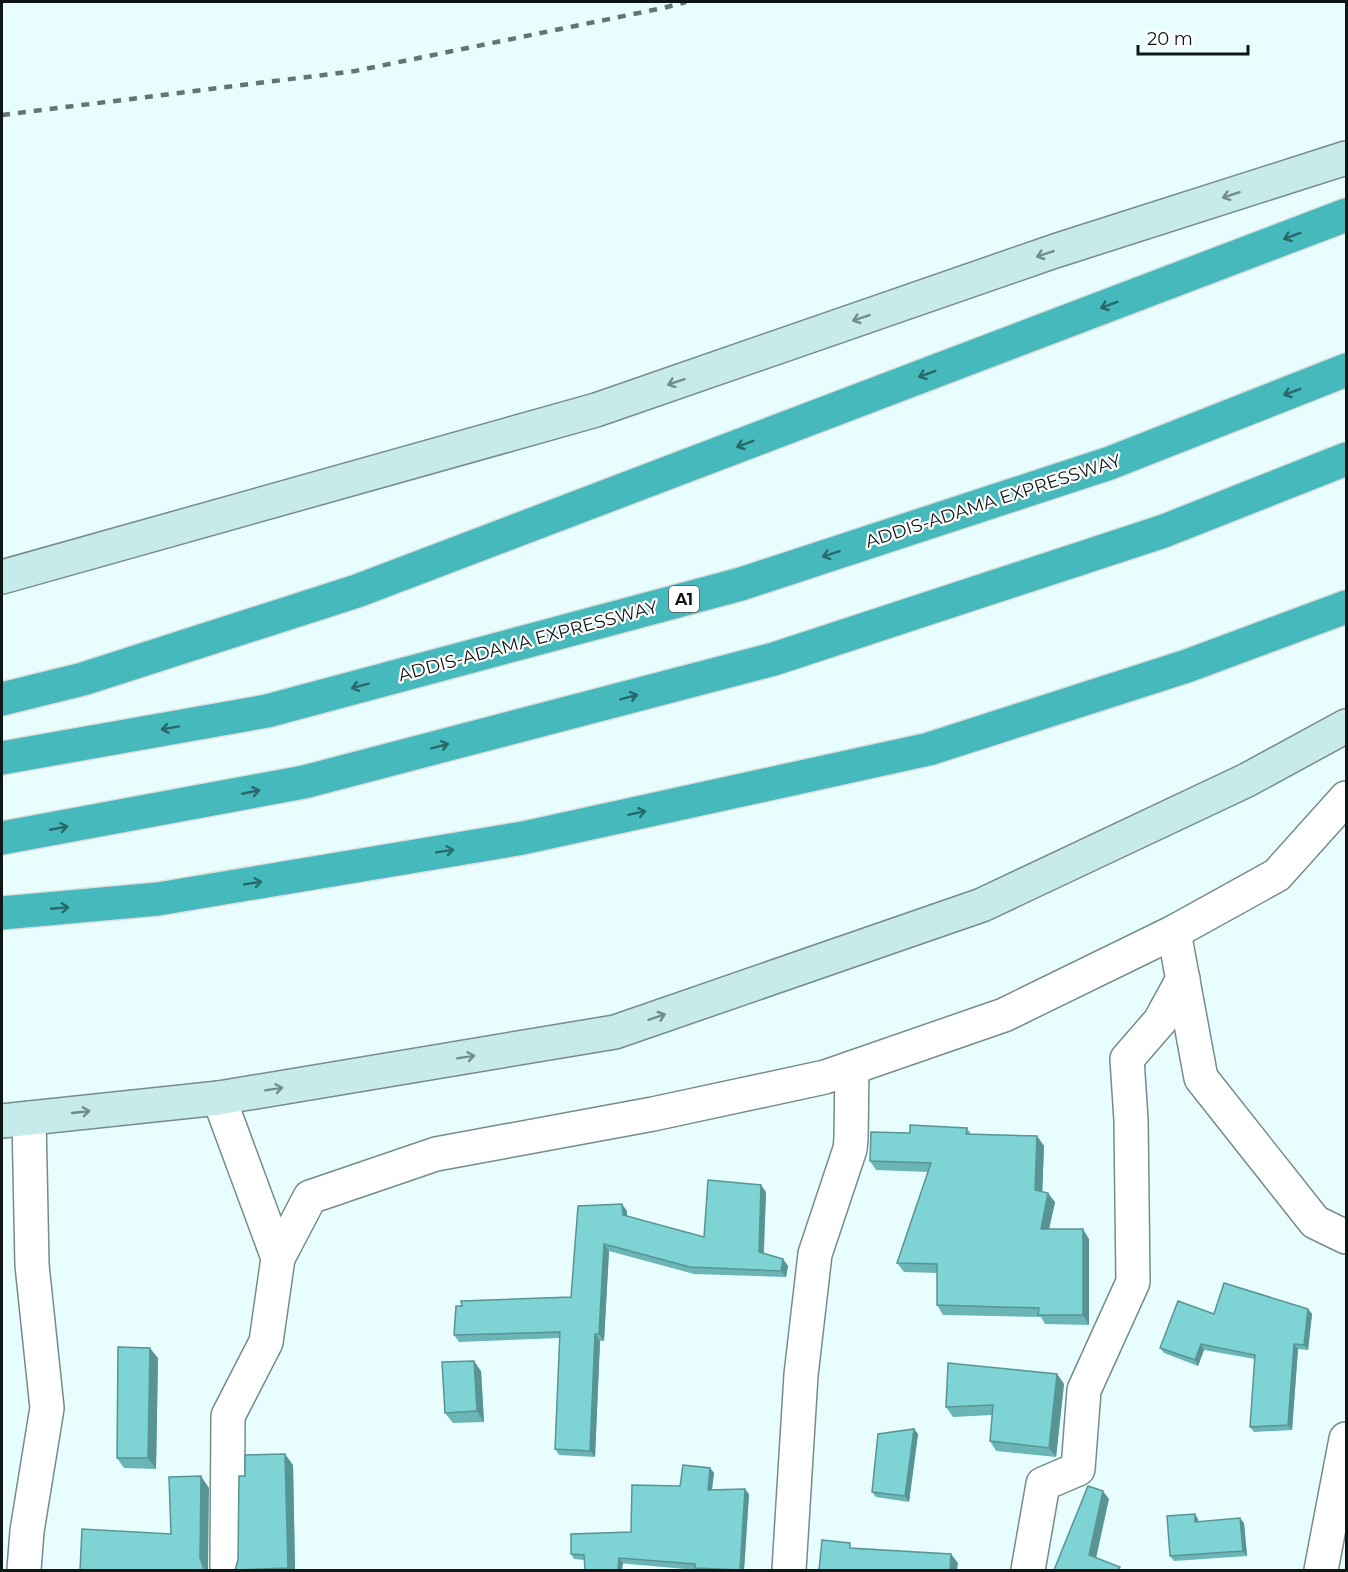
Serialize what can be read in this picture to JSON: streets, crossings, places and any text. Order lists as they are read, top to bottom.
{
  "streets": {
    "highway": ["ADDIS-ADAMA EXPRESSWAY", "A1"]
  },
  "scale_bar": "20 m"
}
